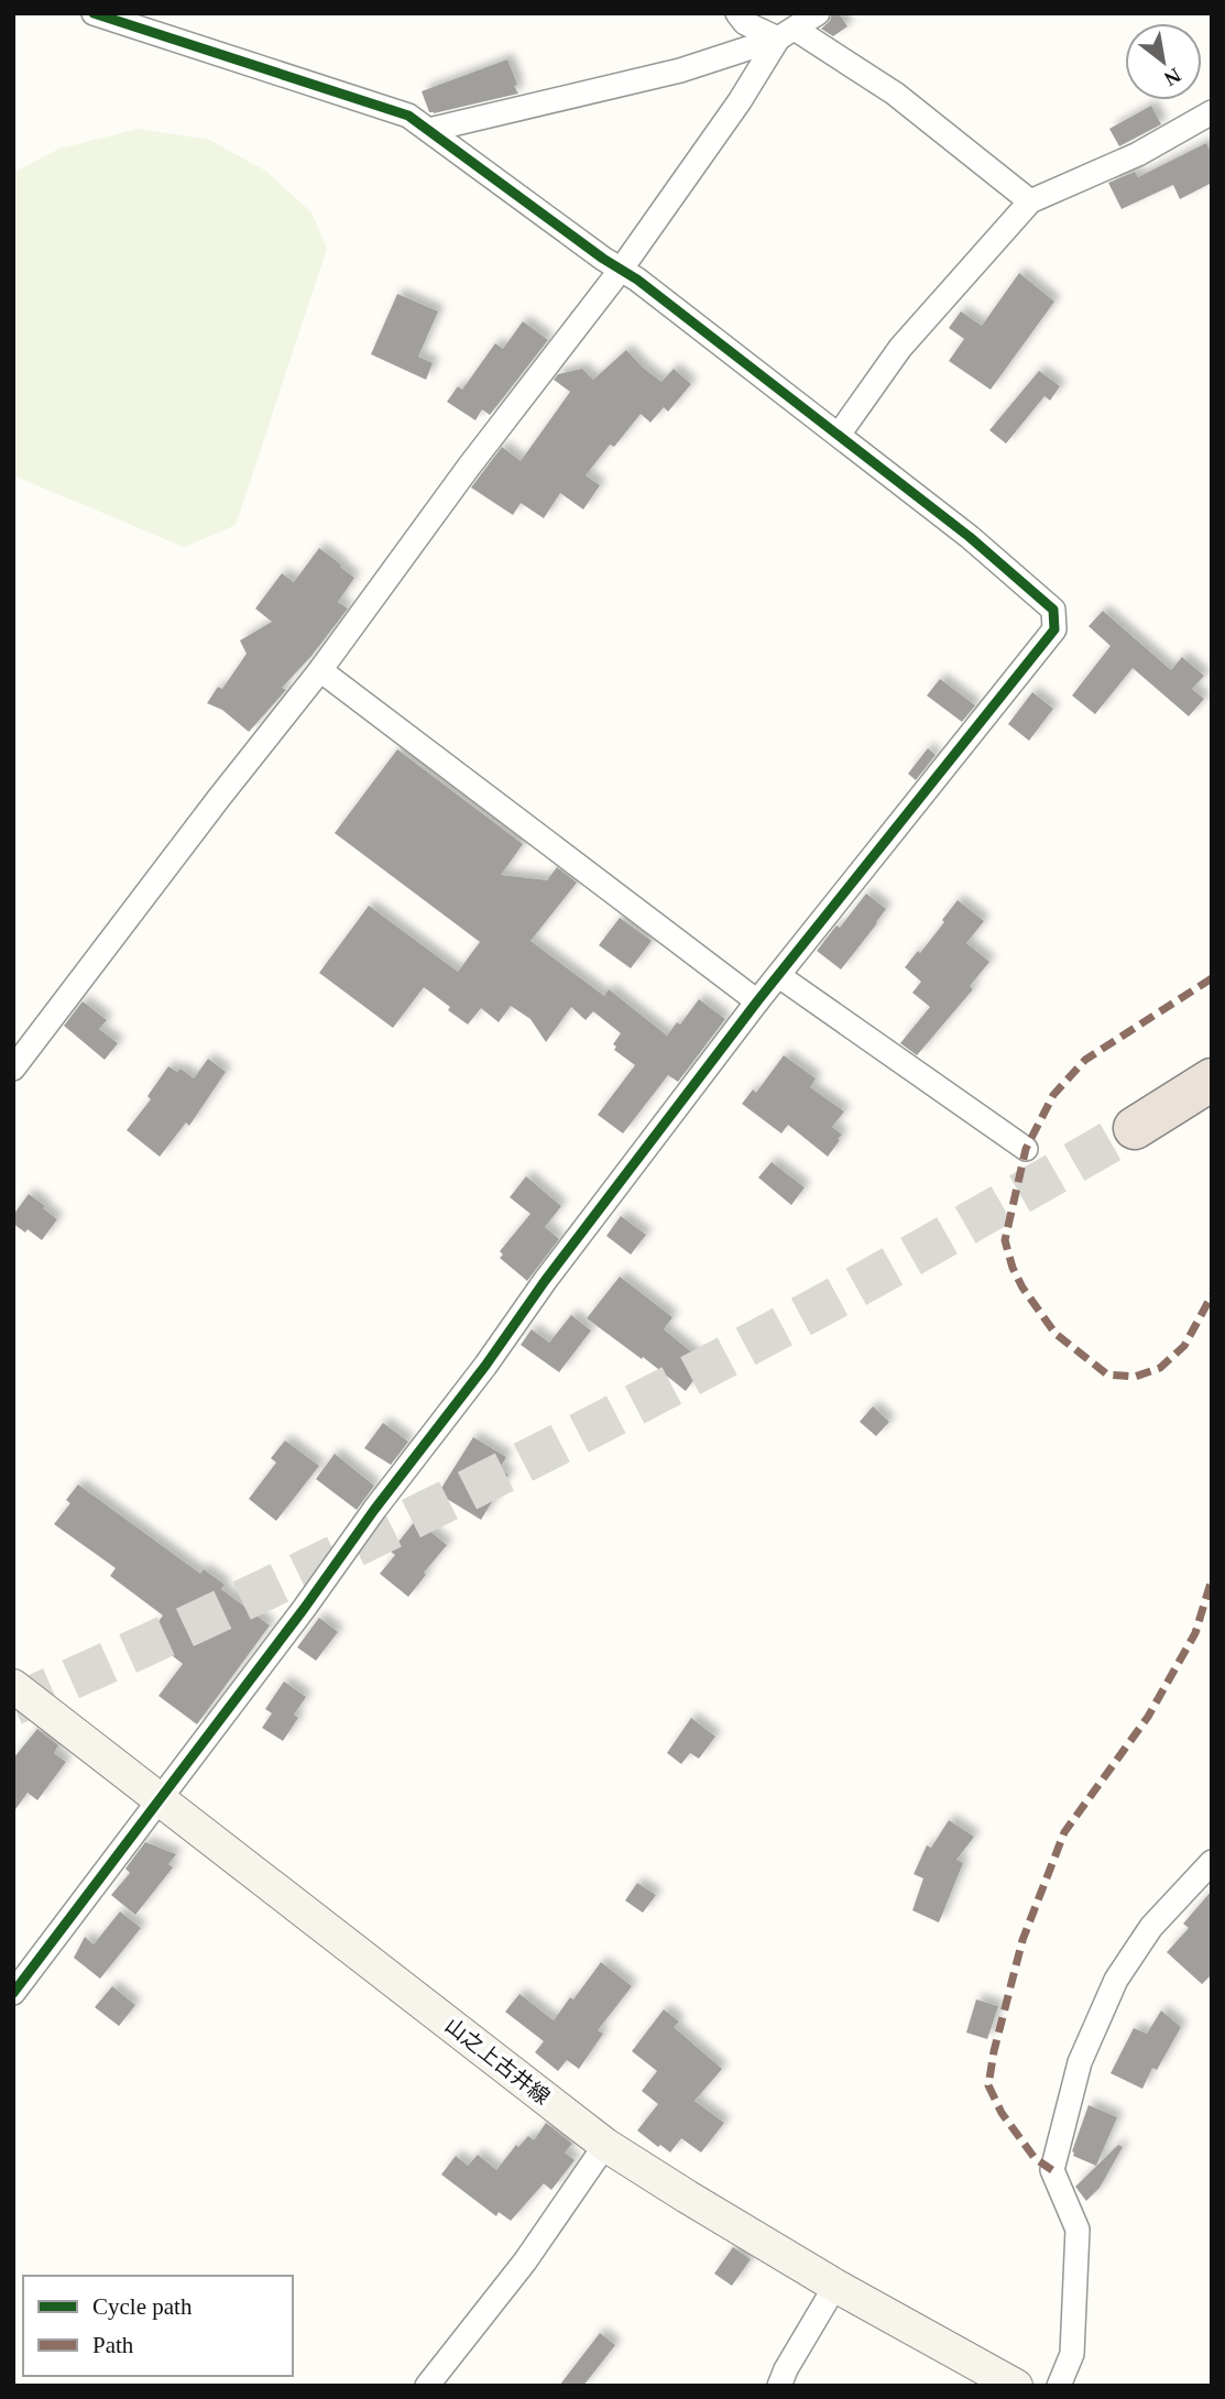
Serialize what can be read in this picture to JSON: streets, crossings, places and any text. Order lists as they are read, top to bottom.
{
  "streets": {
    "main road": ["山之上古井線"]
  },
  "legend": ["Cycle path", "Path"],
  "north": "bottom right"
}
